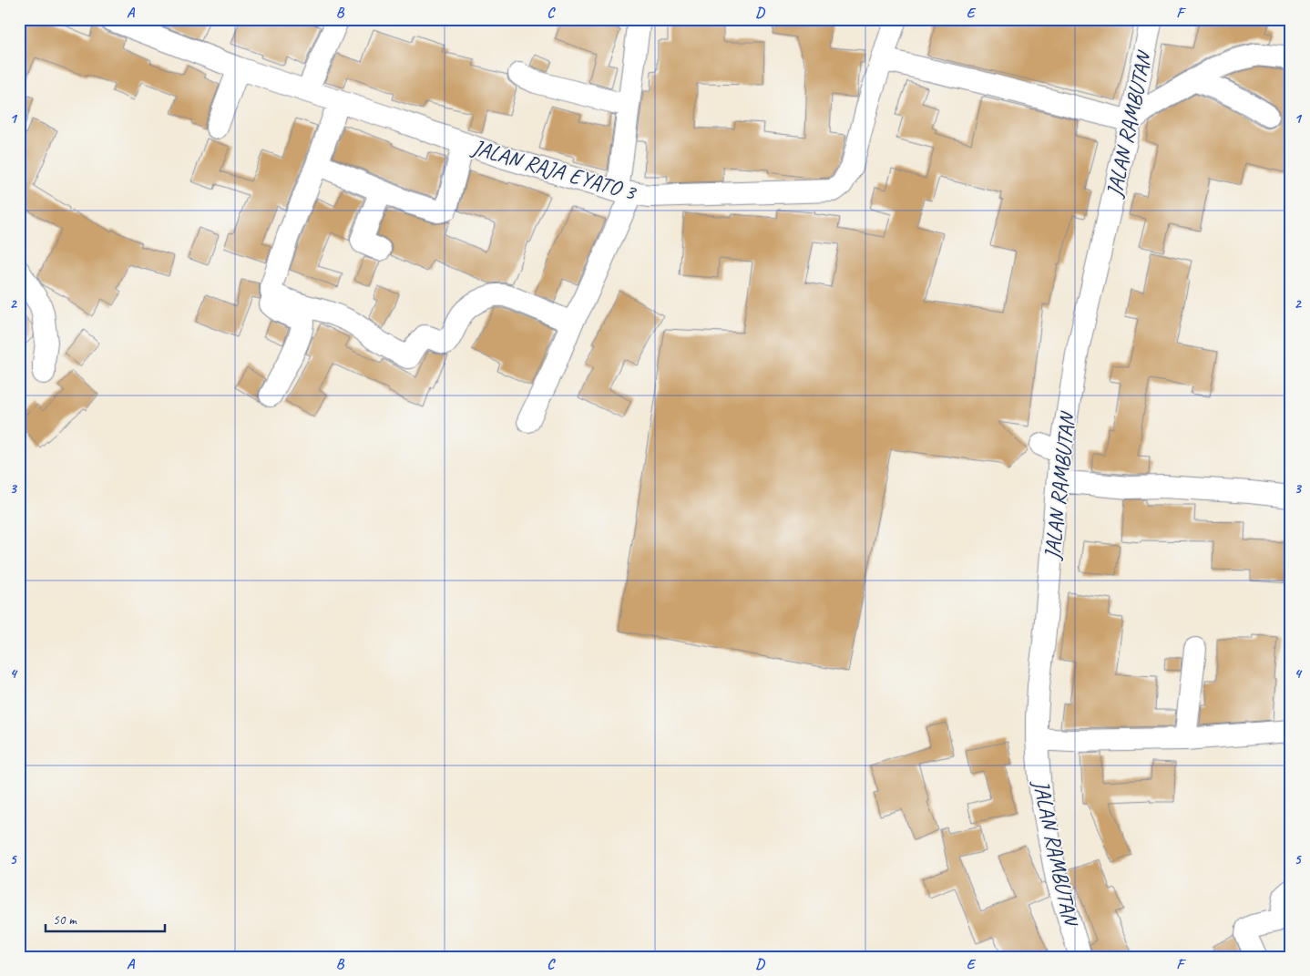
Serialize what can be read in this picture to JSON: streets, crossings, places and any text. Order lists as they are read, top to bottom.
{
  "streets": {
    "street": ["JALAN RAMBUTAN", "JALAN RAJA EYATO 3"]
  },
  "scale_bar": "50 m",
  "grid": {
    "columns": [
      "A",
      "B",
      "C",
      "D",
      "E",
      "F"
    ],
    "rows": [
      "1",
      "2",
      "3",
      "4",
      "5"
    ]
  }
}
